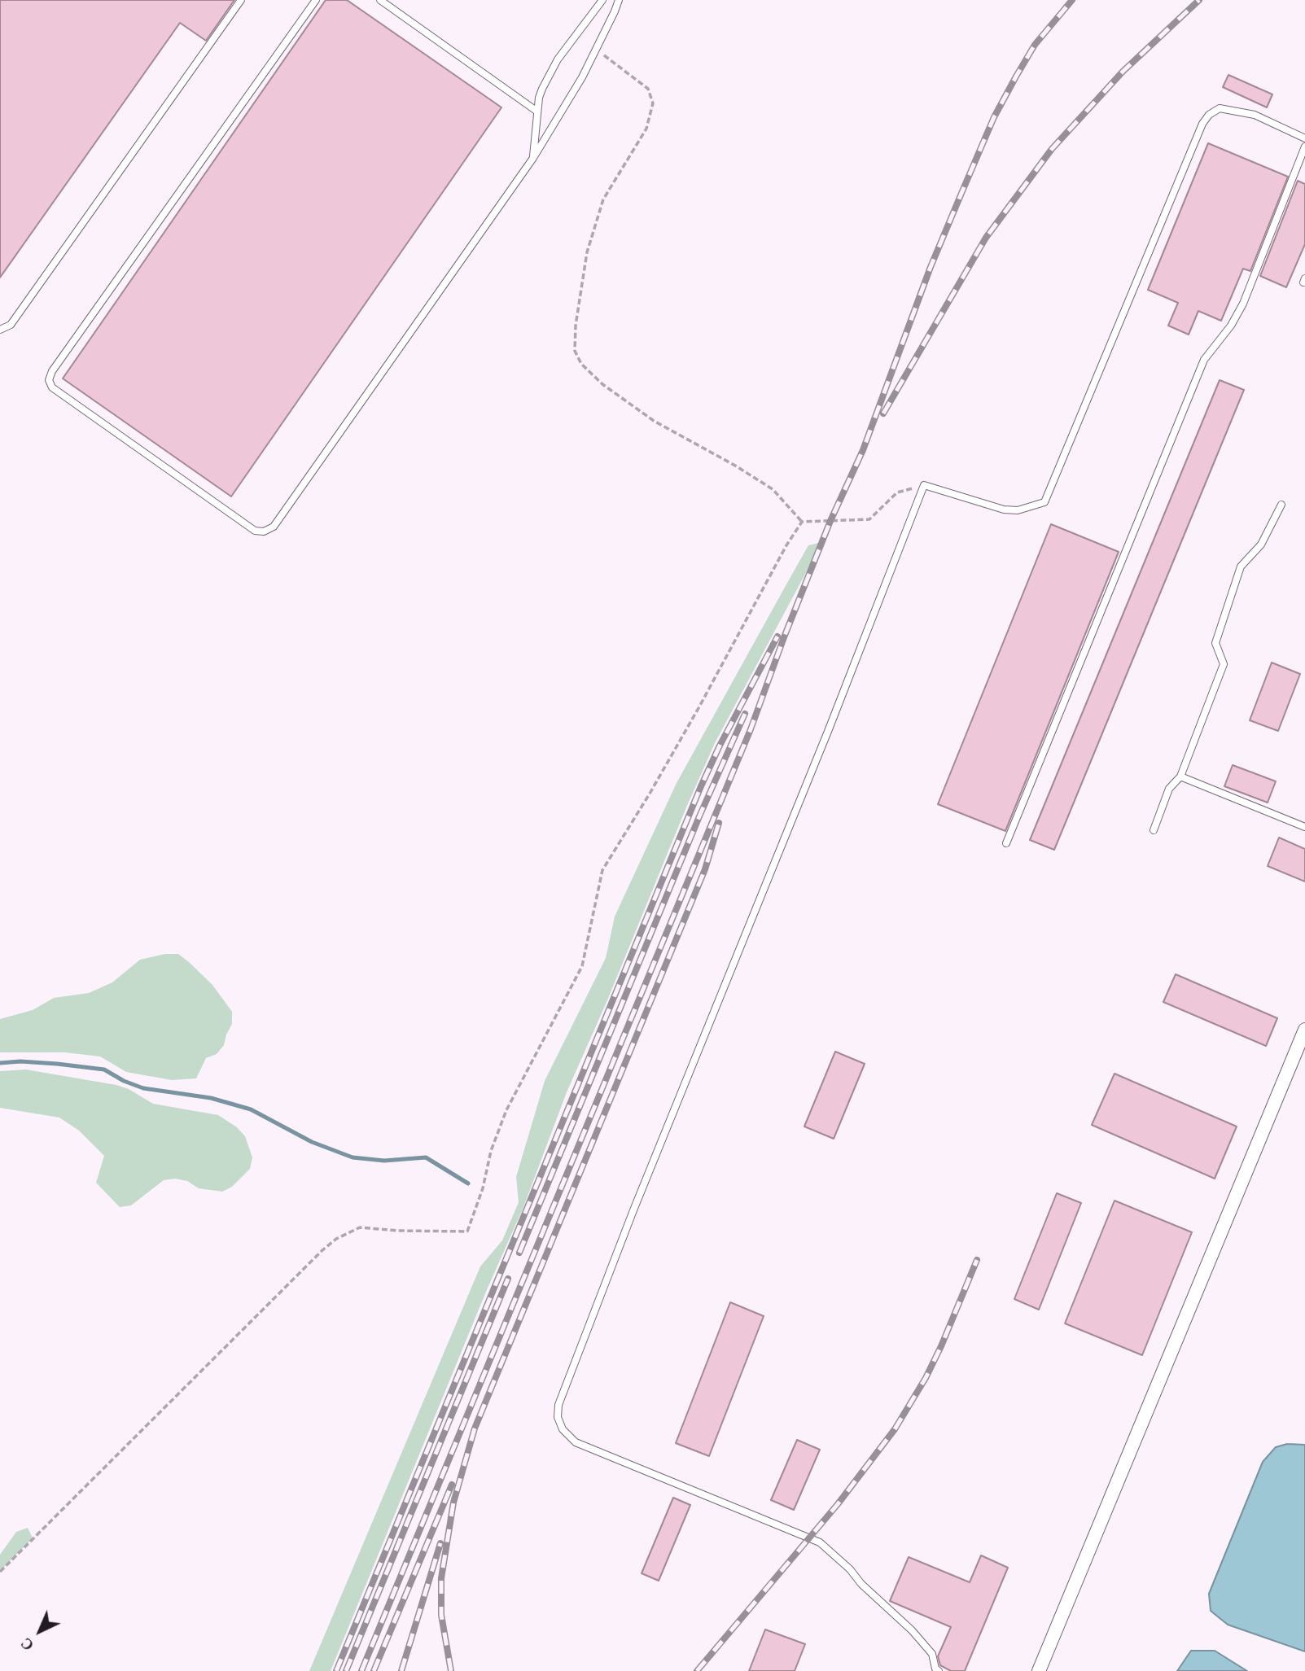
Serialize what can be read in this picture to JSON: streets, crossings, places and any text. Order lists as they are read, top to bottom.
{
  "north": "bottom left"
}
